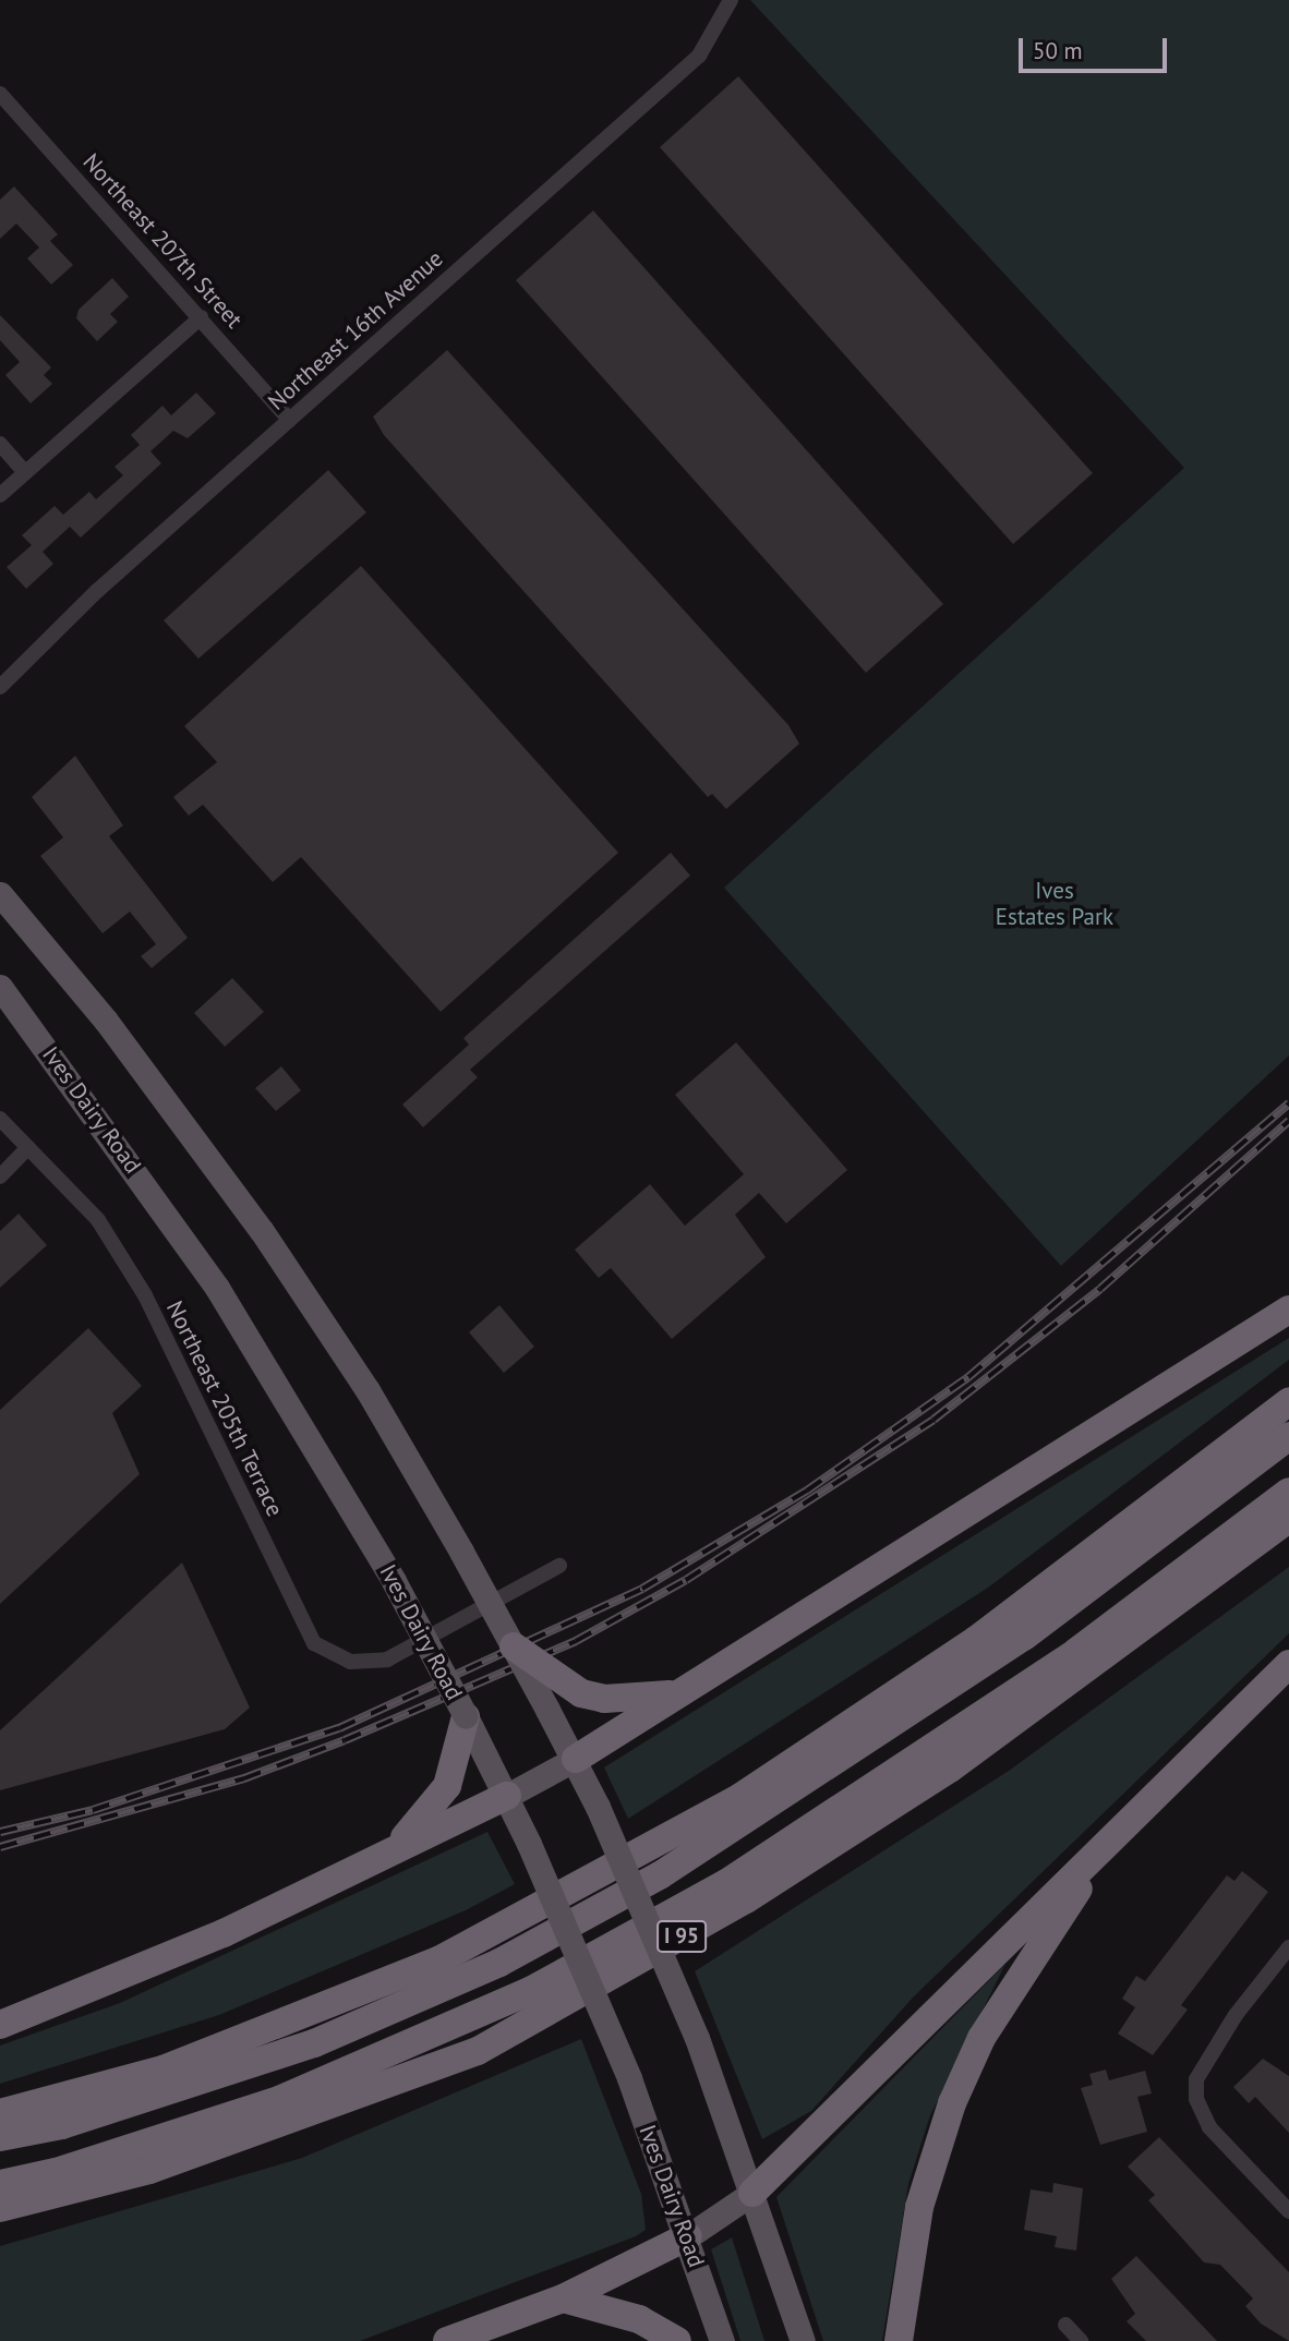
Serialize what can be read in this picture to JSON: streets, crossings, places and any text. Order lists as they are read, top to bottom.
{
  "streets": {
    "highway": ["I 95"],
    "main road": ["Ives Dairy Road"],
    "street": ["Northeast 207th Street", "Northeast 16th Avenue", "Northeast 205th Terrace"]
  },
  "crossings": [
    ["Northeast 207th Street", "Northeast 16th Avenue"]
  ],
  "parks": ["Ives Estates Park"],
  "scale_bar": "50 m"
}
